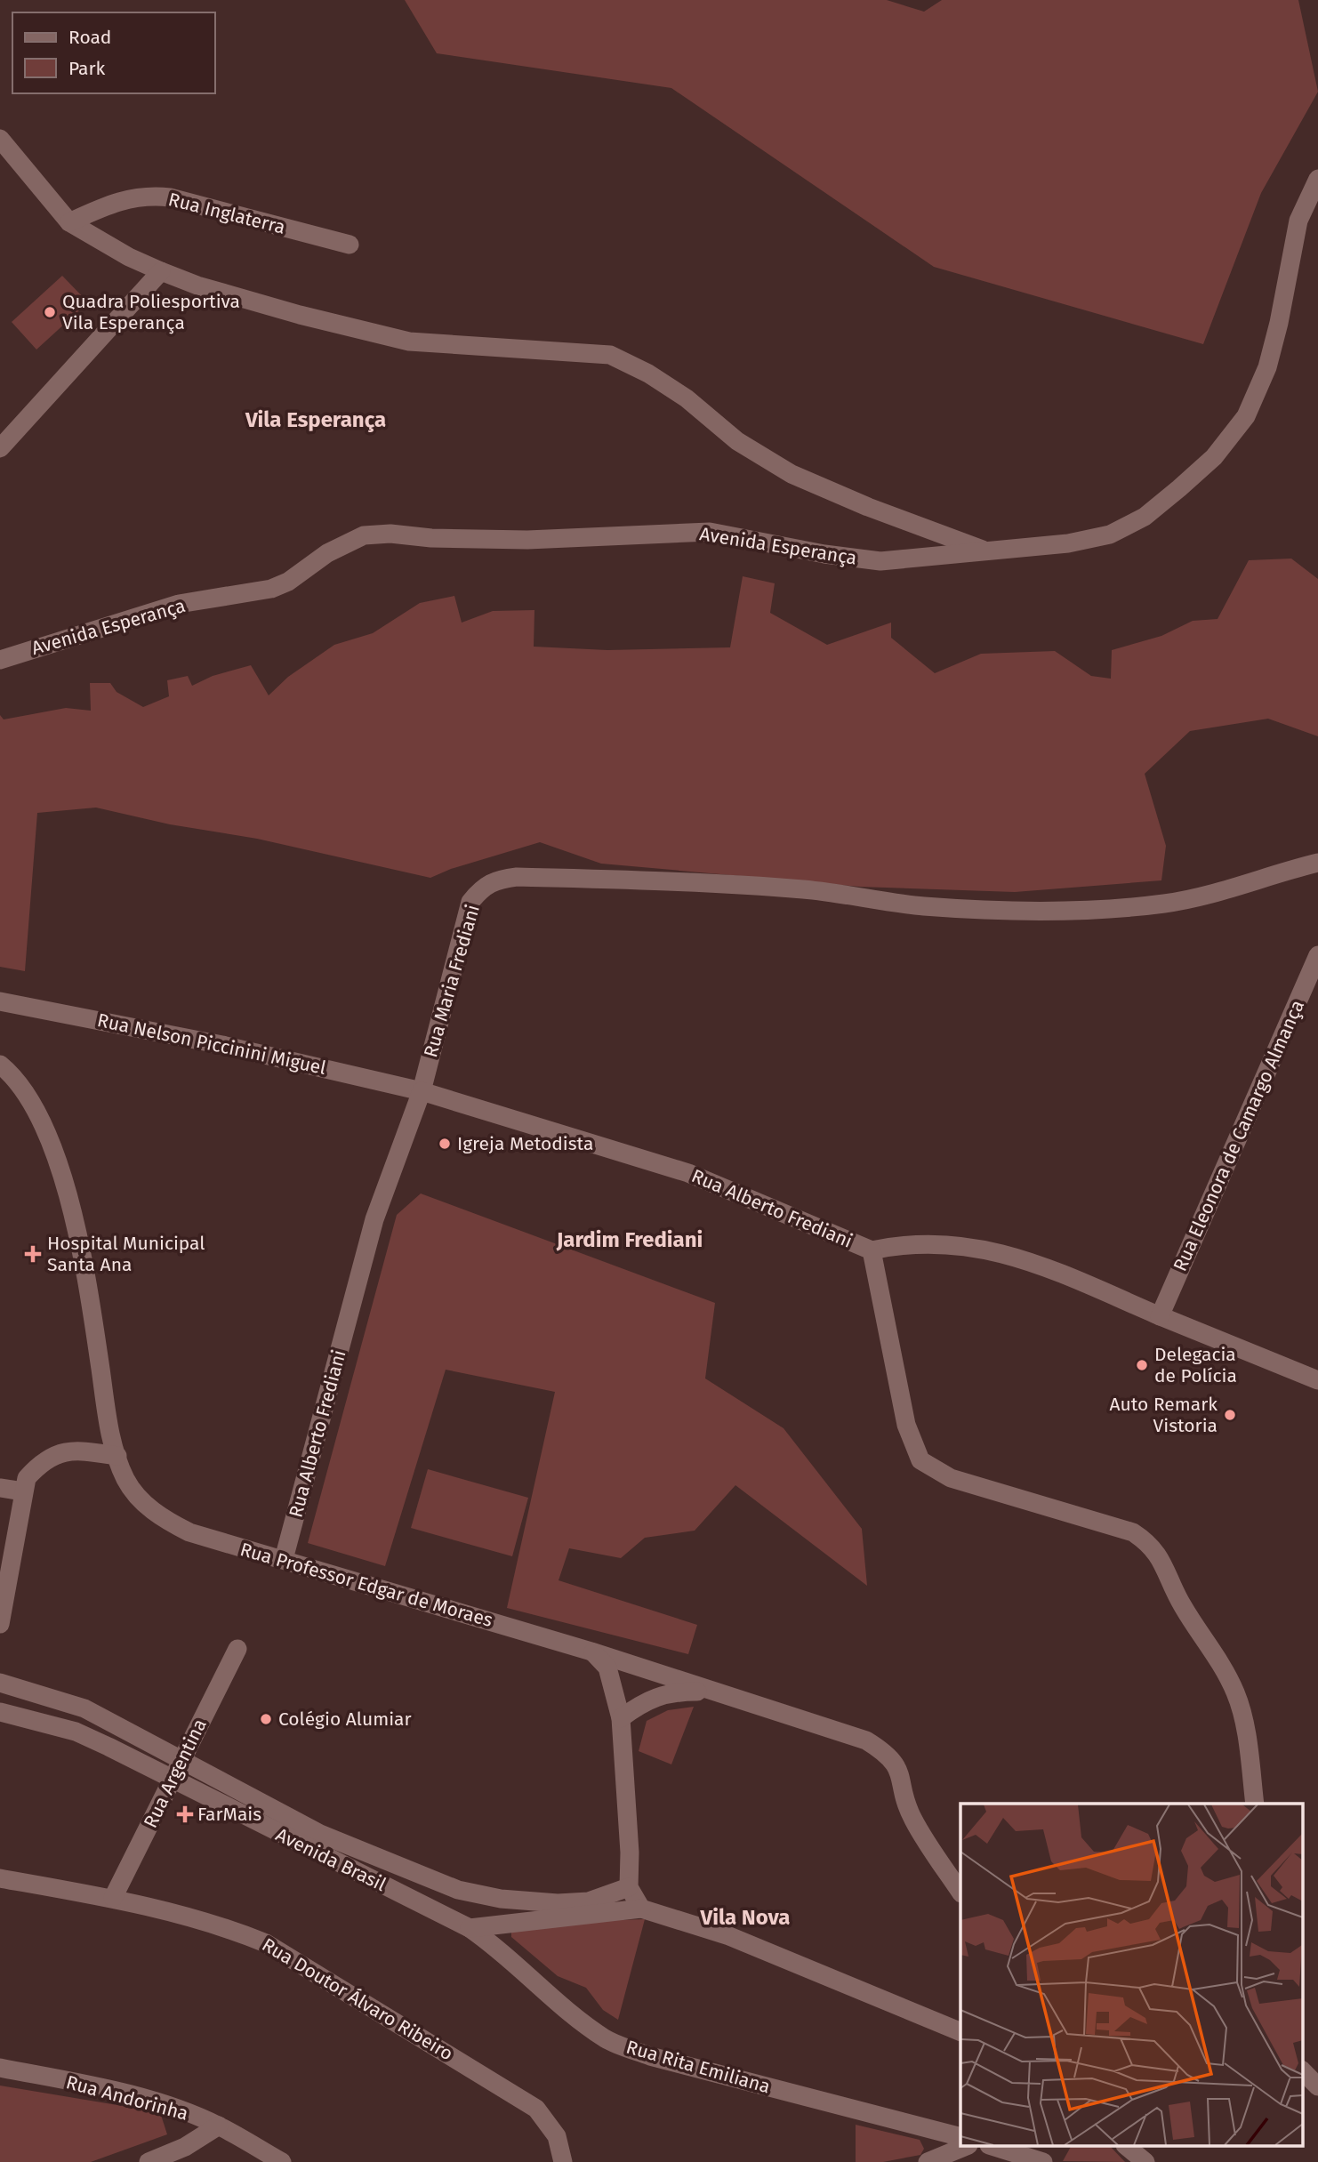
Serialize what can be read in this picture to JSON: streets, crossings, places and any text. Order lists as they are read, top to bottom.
{
  "streets": {
    "street": [
      "Rua Inglaterra",
      "Avenida Esperança",
      "Rua Maria Frediani",
      "Rua Nelson Piccinini Miguel",
      "Rua Eleonora de Camargo Almança",
      "Rua Alberto Frediani",
      "Rua Professor Edgar de Moraes",
      "Rua Argentina",
      "Avenida Brasil",
      "Rua Doutor Álvaro Ribeiro",
      "Rua Rita Emiliana",
      "Rua Andorinha"
    ]
  },
  "crossings": [
    ["Rua Maria Frediani", "Rua Nelson Piccinini Miguel"],
    ["Rua Maria Frediani", "Rua Alberto Frediani"],
    ["Rua Nelson Piccinini Miguel", "Rua Alberto Frediani"],
    ["Rua Alberto Frediani", "Rua Professor Edgar de Moraes"],
    ["Rua Argentina", "Avenida Brasil"],
    ["Rua Argentina", "Rua Doutor Álvaro Ribeiro"],
    ["Avenida Brasil", "Rua Rita Emiliana"]
  ],
  "districts": ["Vila Esperança", "Jardim Frediani", "Vila Nova"],
  "places": {
    "other": [
      "Quadra Poliesportiva Vila Esperança",
      "Igreja Metodista",
      "Delegacia de Polícia",
      "Auto Remark Vistoria",
      "Colégio Alumiar"
    ],
    "health": ["Hospital Municipal Santa Ana", "FarMais"]
  },
  "legend": ["Road", "Park"]
}
